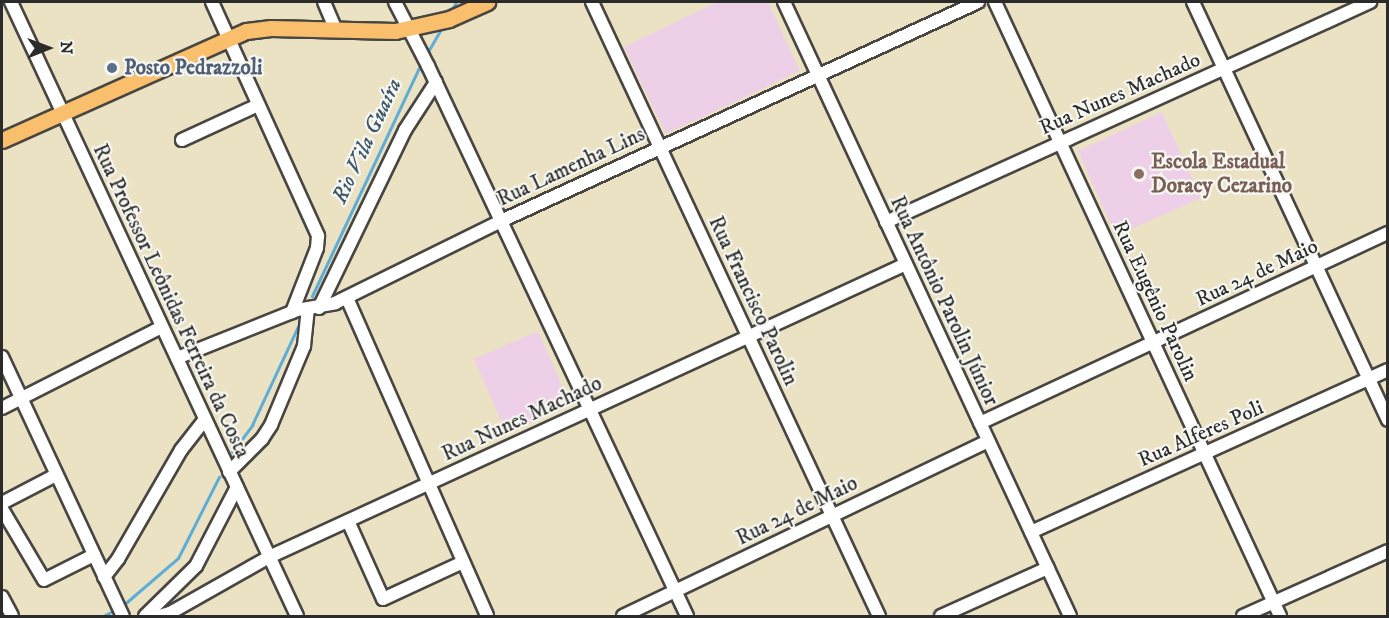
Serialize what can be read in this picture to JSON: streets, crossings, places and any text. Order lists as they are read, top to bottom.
{
  "streets": {
    "street": [
      "Rua Nunes Machado",
      "Rua Lamenha Lins",
      "Rua 24 de Maio",
      "Rua Professor Leônidas Ferreira da Costa",
      "Rua Francisco Parolin",
      "Rua Antônio Parolin Júnior",
      "Rua Eugênio Parolin",
      "Rua Alferes Poli"
    ]
  },
  "crossings": [
    ["Rua Nunes Machado", "Rua Professor Leônidas Ferreira da Costa"],
    ["Rua Nunes Machado", "Rua Francisco Parolin"],
    ["Rua Nunes Machado", "Rua Antônio Parolin Júnior"],
    ["Rua Nunes Machado", "Rua Eugênio Parolin"],
    ["Rua Lamenha Lins", "Rua Professor Leônidas Ferreira da Costa"],
    ["Rua Lamenha Lins", "Rua Francisco Parolin"],
    ["Rua Lamenha Lins", "Rua Antônio Parolin Júnior"],
    ["Rua 24 de Maio", "Rua Francisco Parolin"],
    ["Rua 24 de Maio", "Rua Antônio Parolin Júnior"],
    ["Rua 24 de Maio", "Rua Eugênio Parolin"],
    ["Rua Antônio Parolin Júnior", "Rua Alferes Poli"],
    ["Rua Eugênio Parolin", "Rua Alferes Poli"]
  ],
  "water": ["Rio Vila Guaíra"],
  "places": ["Posto Pedrazzoli", "Escola Estadual Doracy Cezarino"],
  "north": "right"
}
